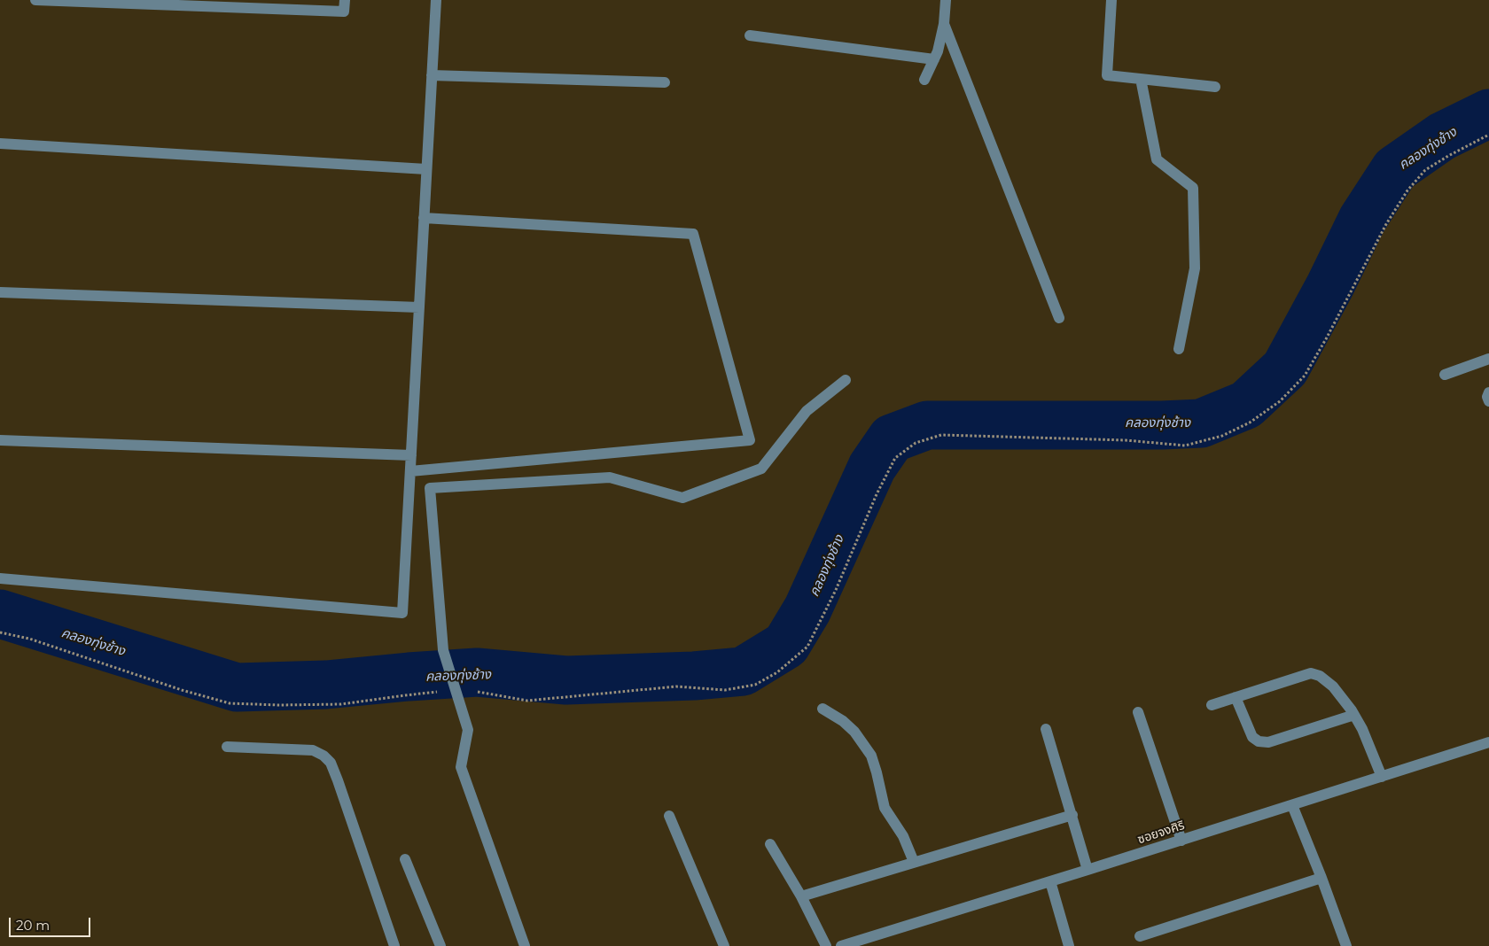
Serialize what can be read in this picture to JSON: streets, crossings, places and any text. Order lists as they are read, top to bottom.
{
  "streets": {
    "street": ["ซอยจงศิริ"]
  },
  "water": ["คลองทุ่งช้าง"],
  "scale_bar": "20 m"
}
